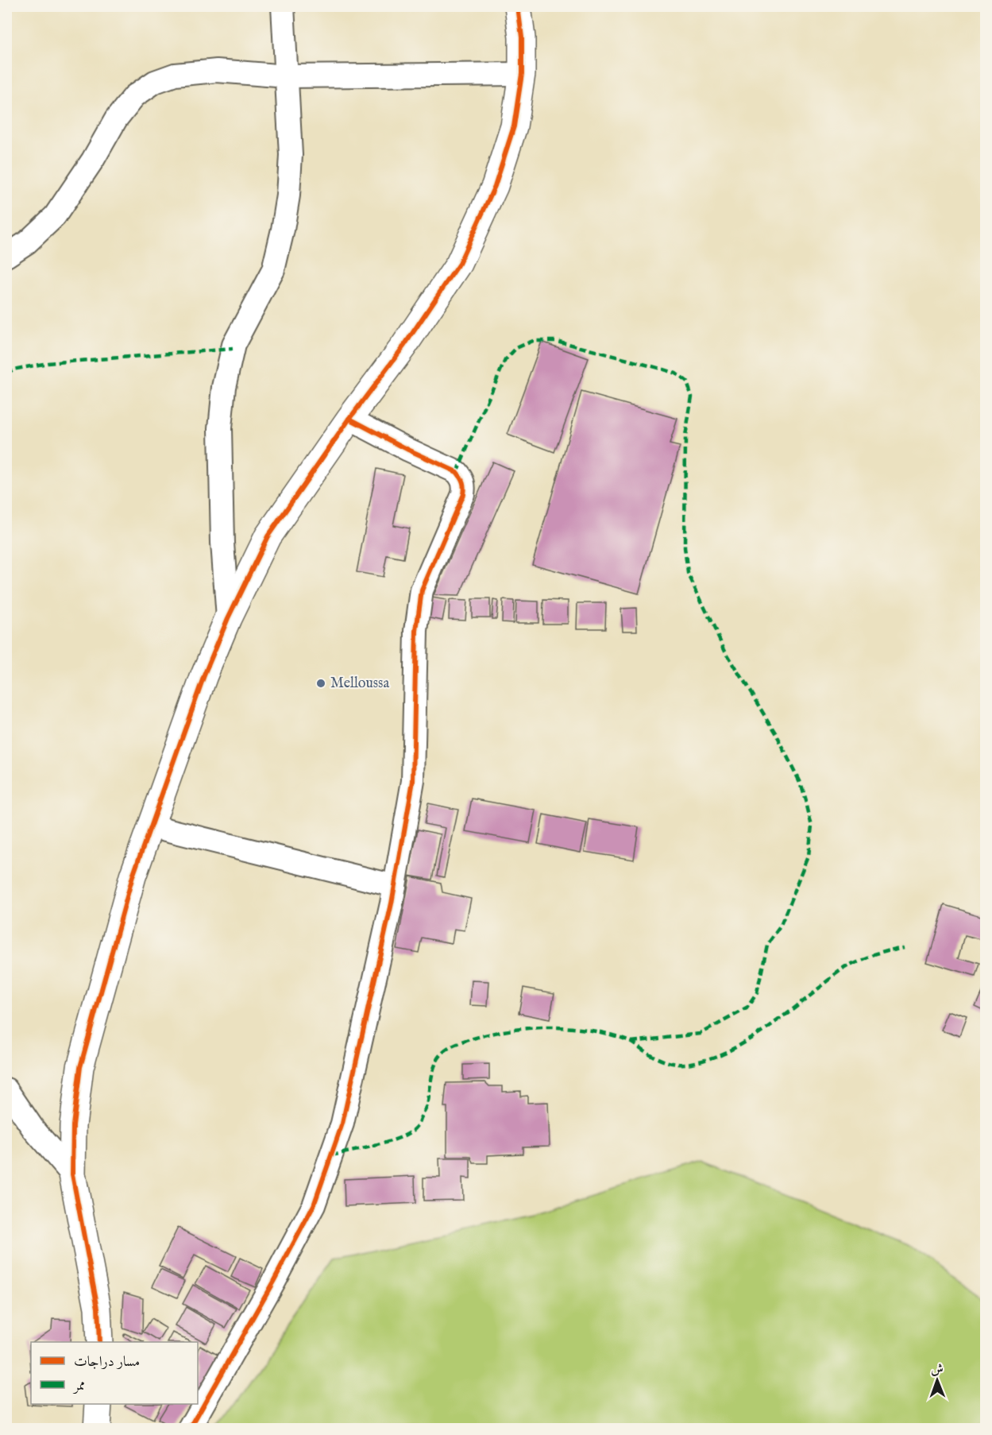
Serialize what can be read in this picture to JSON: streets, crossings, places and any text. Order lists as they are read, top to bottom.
{
  "places": ["Melloussa"],
  "legend": ["مسار دراجات", "ممر"],
  "north": "top"
}
